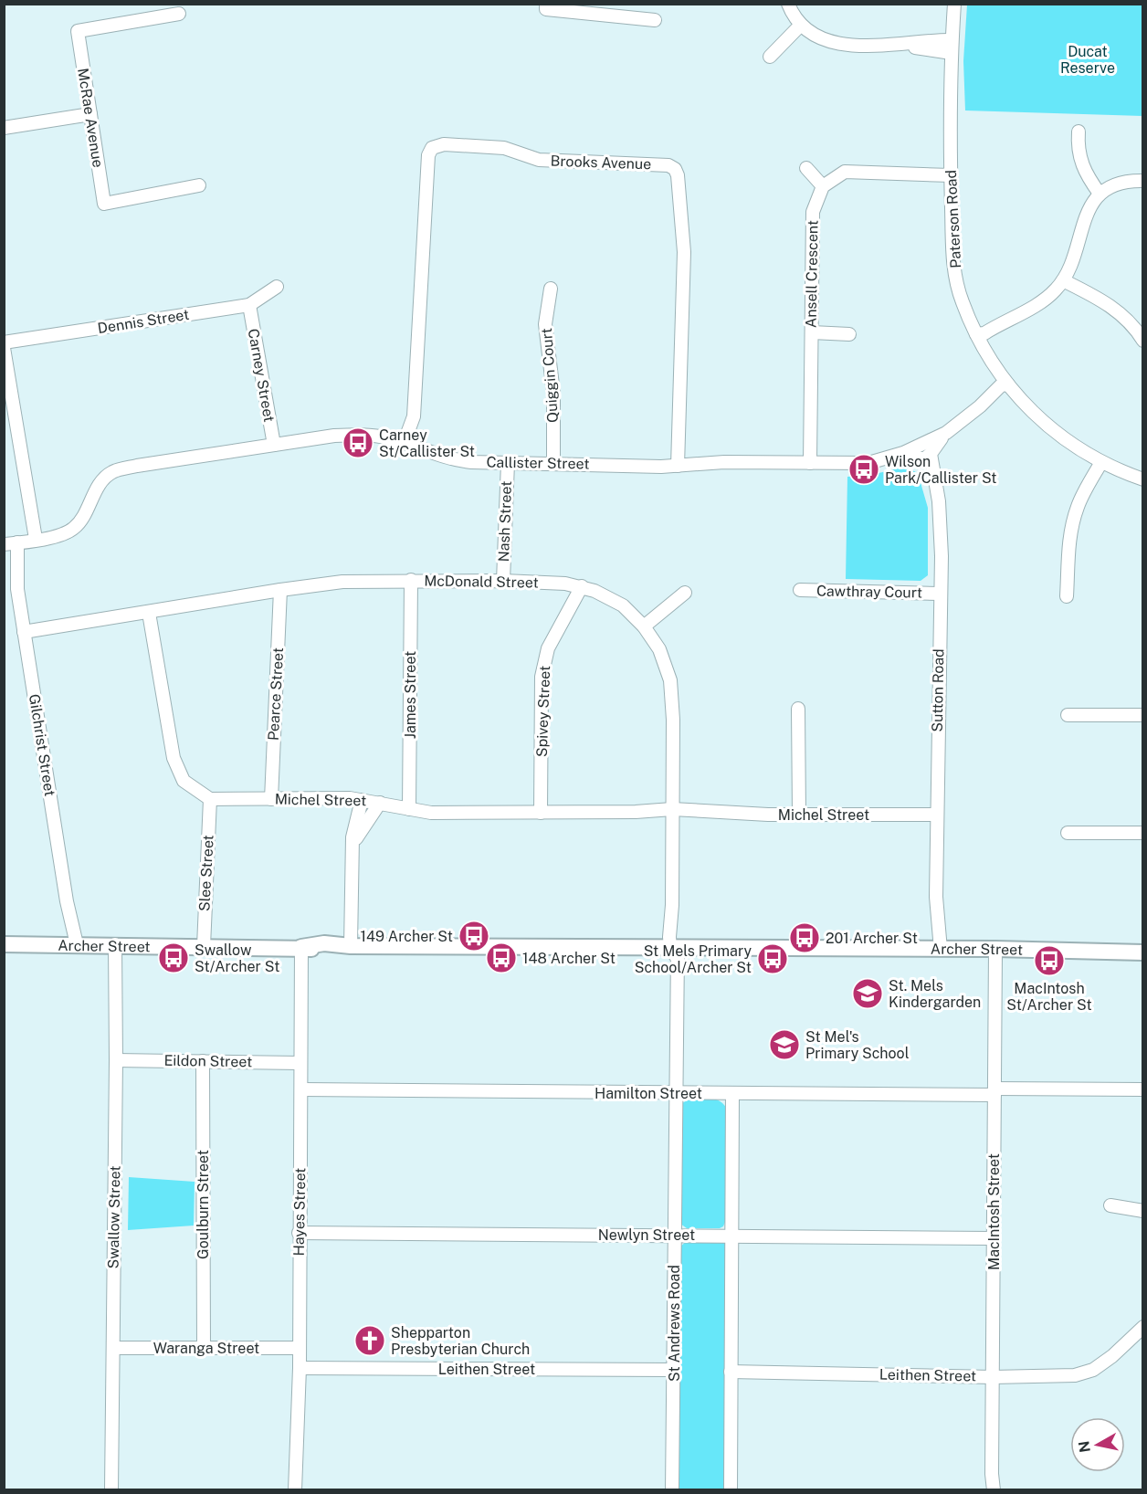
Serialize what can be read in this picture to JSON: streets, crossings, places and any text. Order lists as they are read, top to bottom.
{
  "streets": {
    "main road": ["Archer Street"],
    "street": [
      "McRae Avenue",
      "Brooks Avenue",
      "Paterson Road",
      "Ansell Crescent",
      "Dennis Street",
      "Carney Street",
      "Quiggin Court",
      "Callister Street",
      "Nash Street",
      "McDonald Street",
      "Cawthray Court",
      "Sutton Road",
      "Pearce Street",
      "James Street",
      "Spivey Street",
      "Gilchrist Street",
      "Michel Street",
      "Slee Street",
      "Eildon Street",
      "Hamilton Street",
      "Goulburn Street",
      "Hayes Street",
      "MacIntosh Street",
      "Swallow Street",
      "Newlyn Street",
      "St Andrews Road",
      "Waranga Street",
      "Leithen Street"
    ]
  },
  "crossings": [
    ["Brooks Avenue", "Callister Street"],
    ["Paterson Road", "Callister Street"],
    ["Ansell Crescent", "Callister Street"],
    ["Dennis Street", "Carney Street"],
    ["Carney Street", "Callister Street"],
    ["Quiggin Court", "Callister Street"],
    ["Callister Street", "Nash Street"],
    ["Callister Street", "Sutton Road"],
    ["Callister Street", "Gilchrist Street"],
    ["Nash Street", "McDonald Street"],
    ["McDonald Street", "Pearce Street"],
    ["McDonald Street", "James Street"],
    ["McDonald Street", "Spivey Street"],
    ["McDonald Street", "Gilchrist Street"],
    ["McDonald Street", "Michel Street"],
    ["McDonald Street", "Archer Street"],
    ["McDonald Street", "St Andrews Road"],
    ["Cawthray Court", "Sutton Road"],
    ["Sutton Road", "Michel Street"],
    ["Sutton Road", "Archer Street"],
    ["Pearce Street", "Michel Street"],
    ["James Street", "Michel Street"],
    ["Spivey Street", "Michel Street"],
    ["Gilchrist Street", "Archer Street"],
    ["Michel Street", "Slee Street"],
    ["Slee Street", "Archer Street"],
    ["Archer Street", "Hayes Street"],
    ["Archer Street", "MacIntosh Street"],
    ["Archer Street", "Swallow Street"],
    ["Archer Street", "St Andrews Road"],
    ["Eildon Street", "Goulburn Street"],
    ["Eildon Street", "Hayes Street"],
    ["Eildon Street", "Swallow Street"],
    ["Hamilton Street", "Hayes Street"],
    ["Hamilton Street", "MacIntosh Street"],
    ["Hamilton Street", "St Andrews Road"],
    ["Goulburn Street", "Waranga Street"],
    ["Hayes Street", "Newlyn Street"],
    ["Hayes Street", "Waranga Street"],
    ["Hayes Street", "Leithen Street"],
    ["MacIntosh Street", "Newlyn Street"],
    ["MacIntosh Street", "Leithen Street"],
    ["Swallow Street", "Waranga Street"],
    ["Newlyn Street", "St Andrews Road"],
    ["St Andrews Road", "Leithen Street"]
  ],
  "parks": ["Ducat Reserve"],
  "places": {
    "bus stop": [
      "Carney St/Callister St",
      "Wilson Park/Callister St",
      "149 Archer St",
      "201 Archer St",
      "Swallow St/Archer St",
      "148 Archer St",
      "St Mels Primary School/Archer St",
      "MacIntosh St/Archer St"
    ],
    "school or university": ["St. Mels Kindergarden", "St Mel's Primary School"],
    "church": ["Shepparton Presbyterian Church"]
  },
  "north": "left"
}
